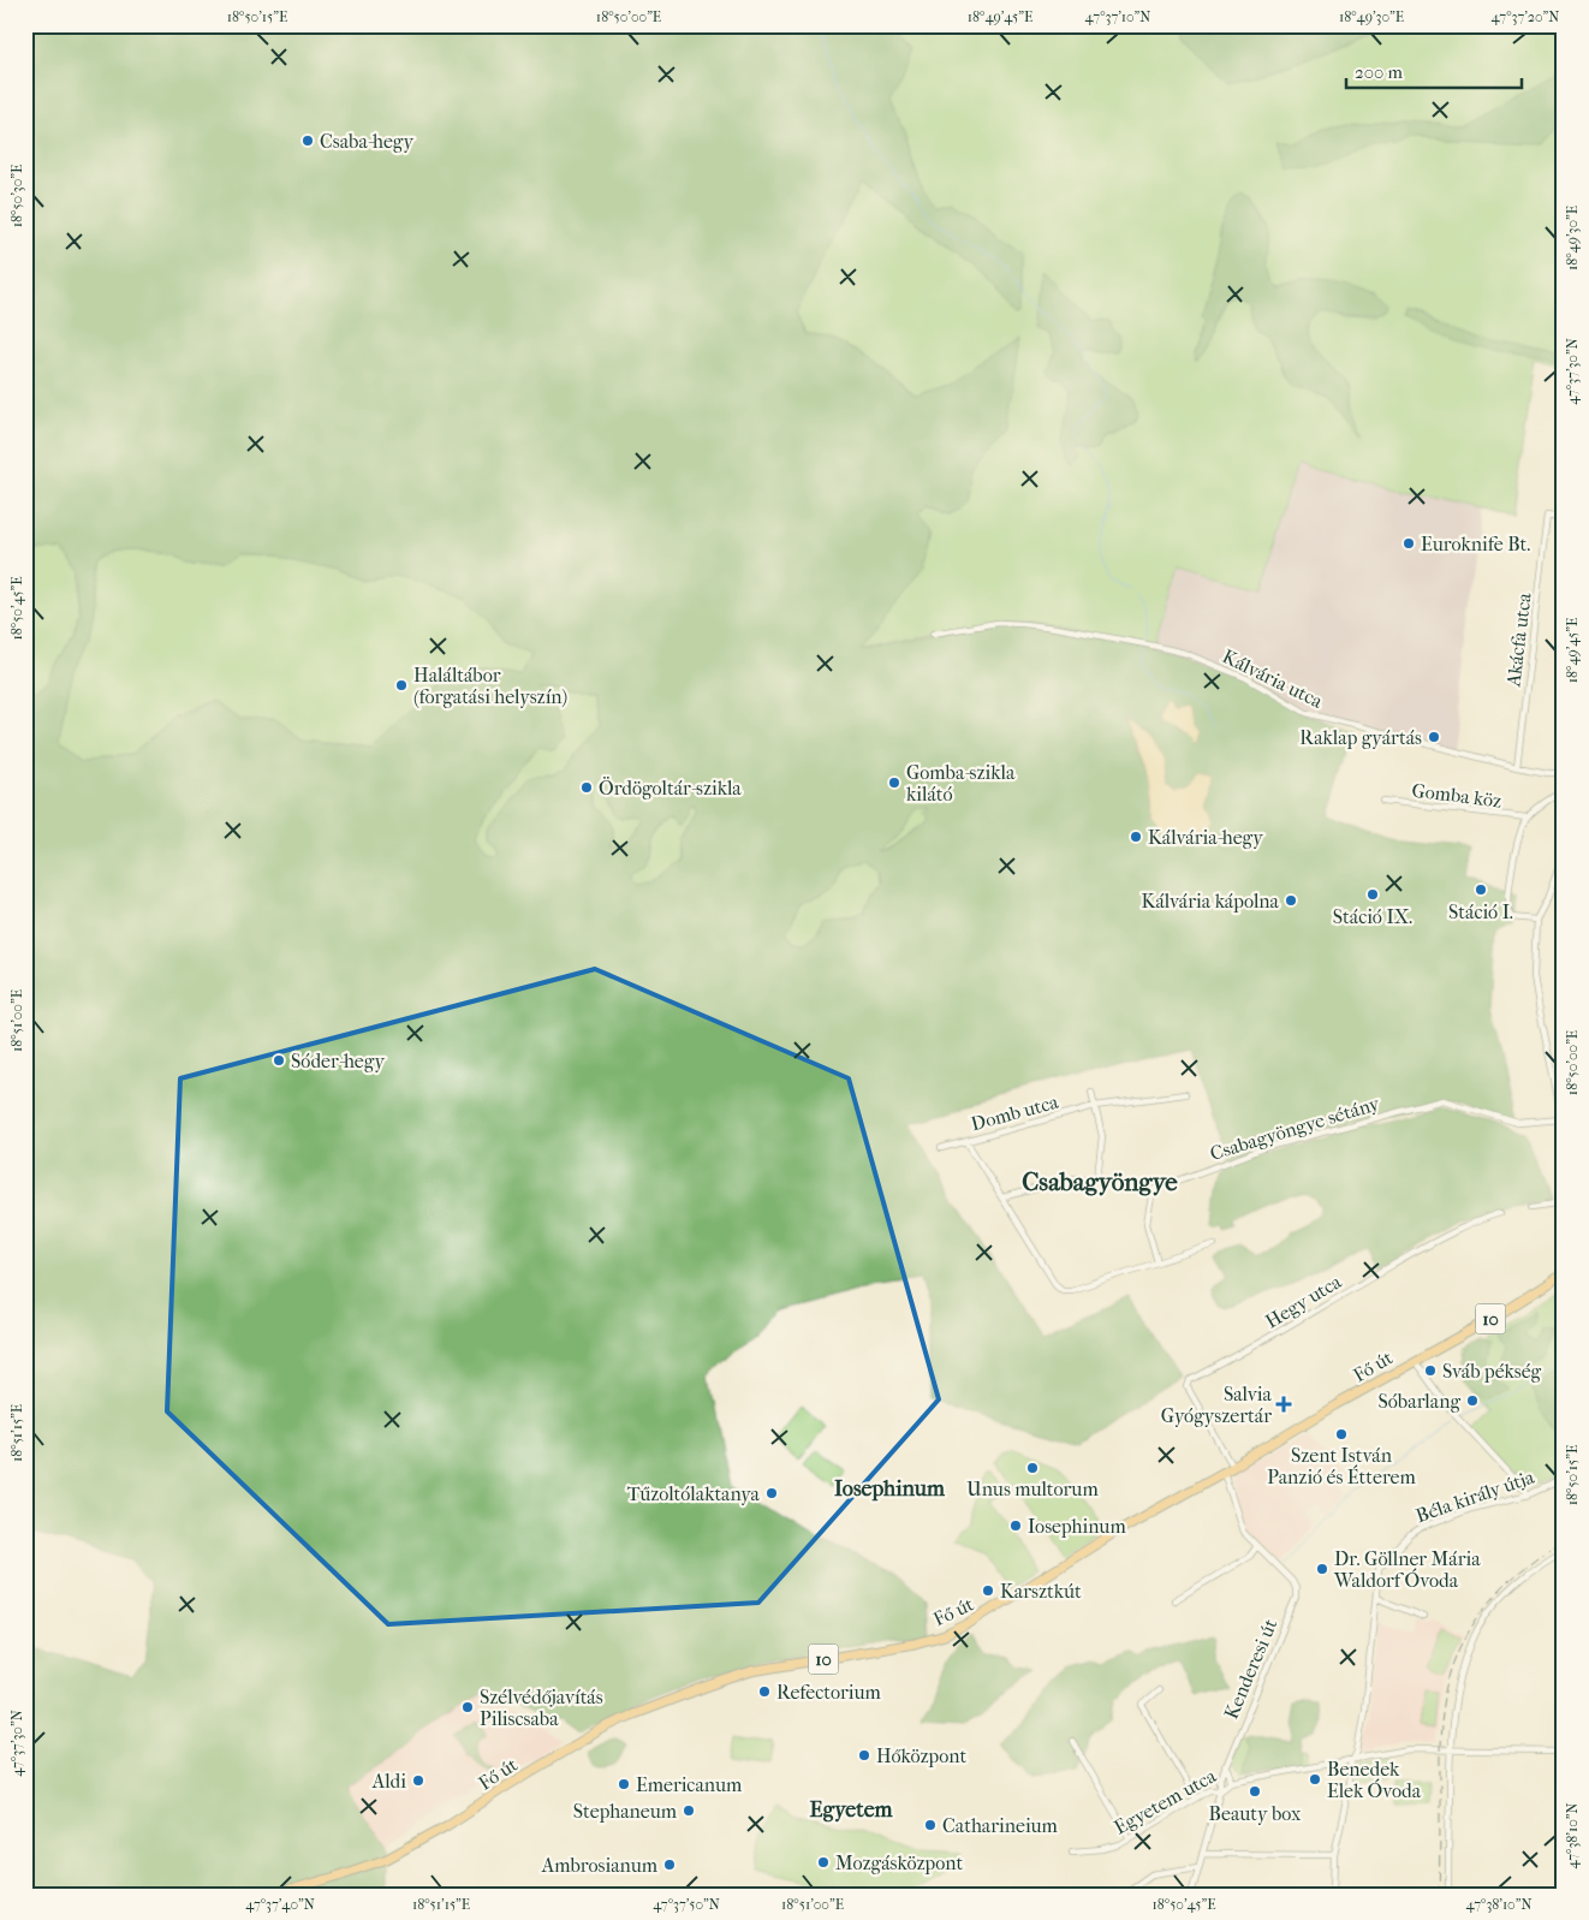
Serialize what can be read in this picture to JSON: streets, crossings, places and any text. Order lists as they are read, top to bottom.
{
  "streets": {
    "main road": ["10", "Fő út"],
    "street": [
      "Akácfa utca",
      "Kálvária utca",
      "Gomba köz",
      "Domb utca",
      "Csabagyöngye sétány",
      "Hegy utca",
      "Béla király útja",
      "Kenderesi út",
      "Egyetem utca"
    ]
  },
  "crossings": [
    ["Akácfa utca", "Kálvária utca"],
    ["Hegy utca", "Fő út"],
    ["Fő út", "Kenderesi út"],
    ["Béla király útja", "Egyetem utca"],
    ["Kenderesi út", "Egyetem utca"]
  ],
  "districts": ["Csabagyöngye", "Iosephinum", "Egyetem"],
  "places": {
    "other": [
      "Csaba-hegy",
      "Euroknife Bt.",
      "Haláltábor (forgatási helyszín)",
      "Raklap gyártás",
      "Gomba-szikla kilátó",
      "Ördögoltár-szikla",
      "Kálvária-hegy",
      "Stáció I.",
      "Stáció IX.",
      "Kálvária kápolna",
      "Sóder-hegy",
      "Sváb pékség",
      "Sóbarlang",
      "Szent István Panzió és Étterem",
      "Unus multorum",
      "Tűzoltólaktanya",
      "Iosephinum",
      "Dr. Göllner Mária Waldorf Óvoda",
      "Karsztkút",
      "Refectorium",
      "Szélvédőjavítás Piliscsaba",
      "Hőközpont",
      "Benedek Elek Óvoda",
      "Aldi",
      "Emericanum",
      "Beauty box",
      "Stephaneum",
      "Catharineium",
      "Mozgásközpont",
      "Ambrosianum"
    ],
    "health": ["Salvia Gyógyszertár"]
  },
  "scale_bar": "200 m",
  "coordinates": [
    "18°50'15\"E",
    "18°50'00\"E",
    "18°49'45\"E",
    "47°37'10\"N",
    "18°49'30\"E",
    "47°37'20\"N",
    "18°50'30\"E",
    "47°37'30\"N",
    "18°50'45\"E",
    "18°51'00\"E",
    "18°51'15\"E",
    "47°38'10\"N",
    "47°37'40\"N",
    "47°37'50\"N"
  ]
}
